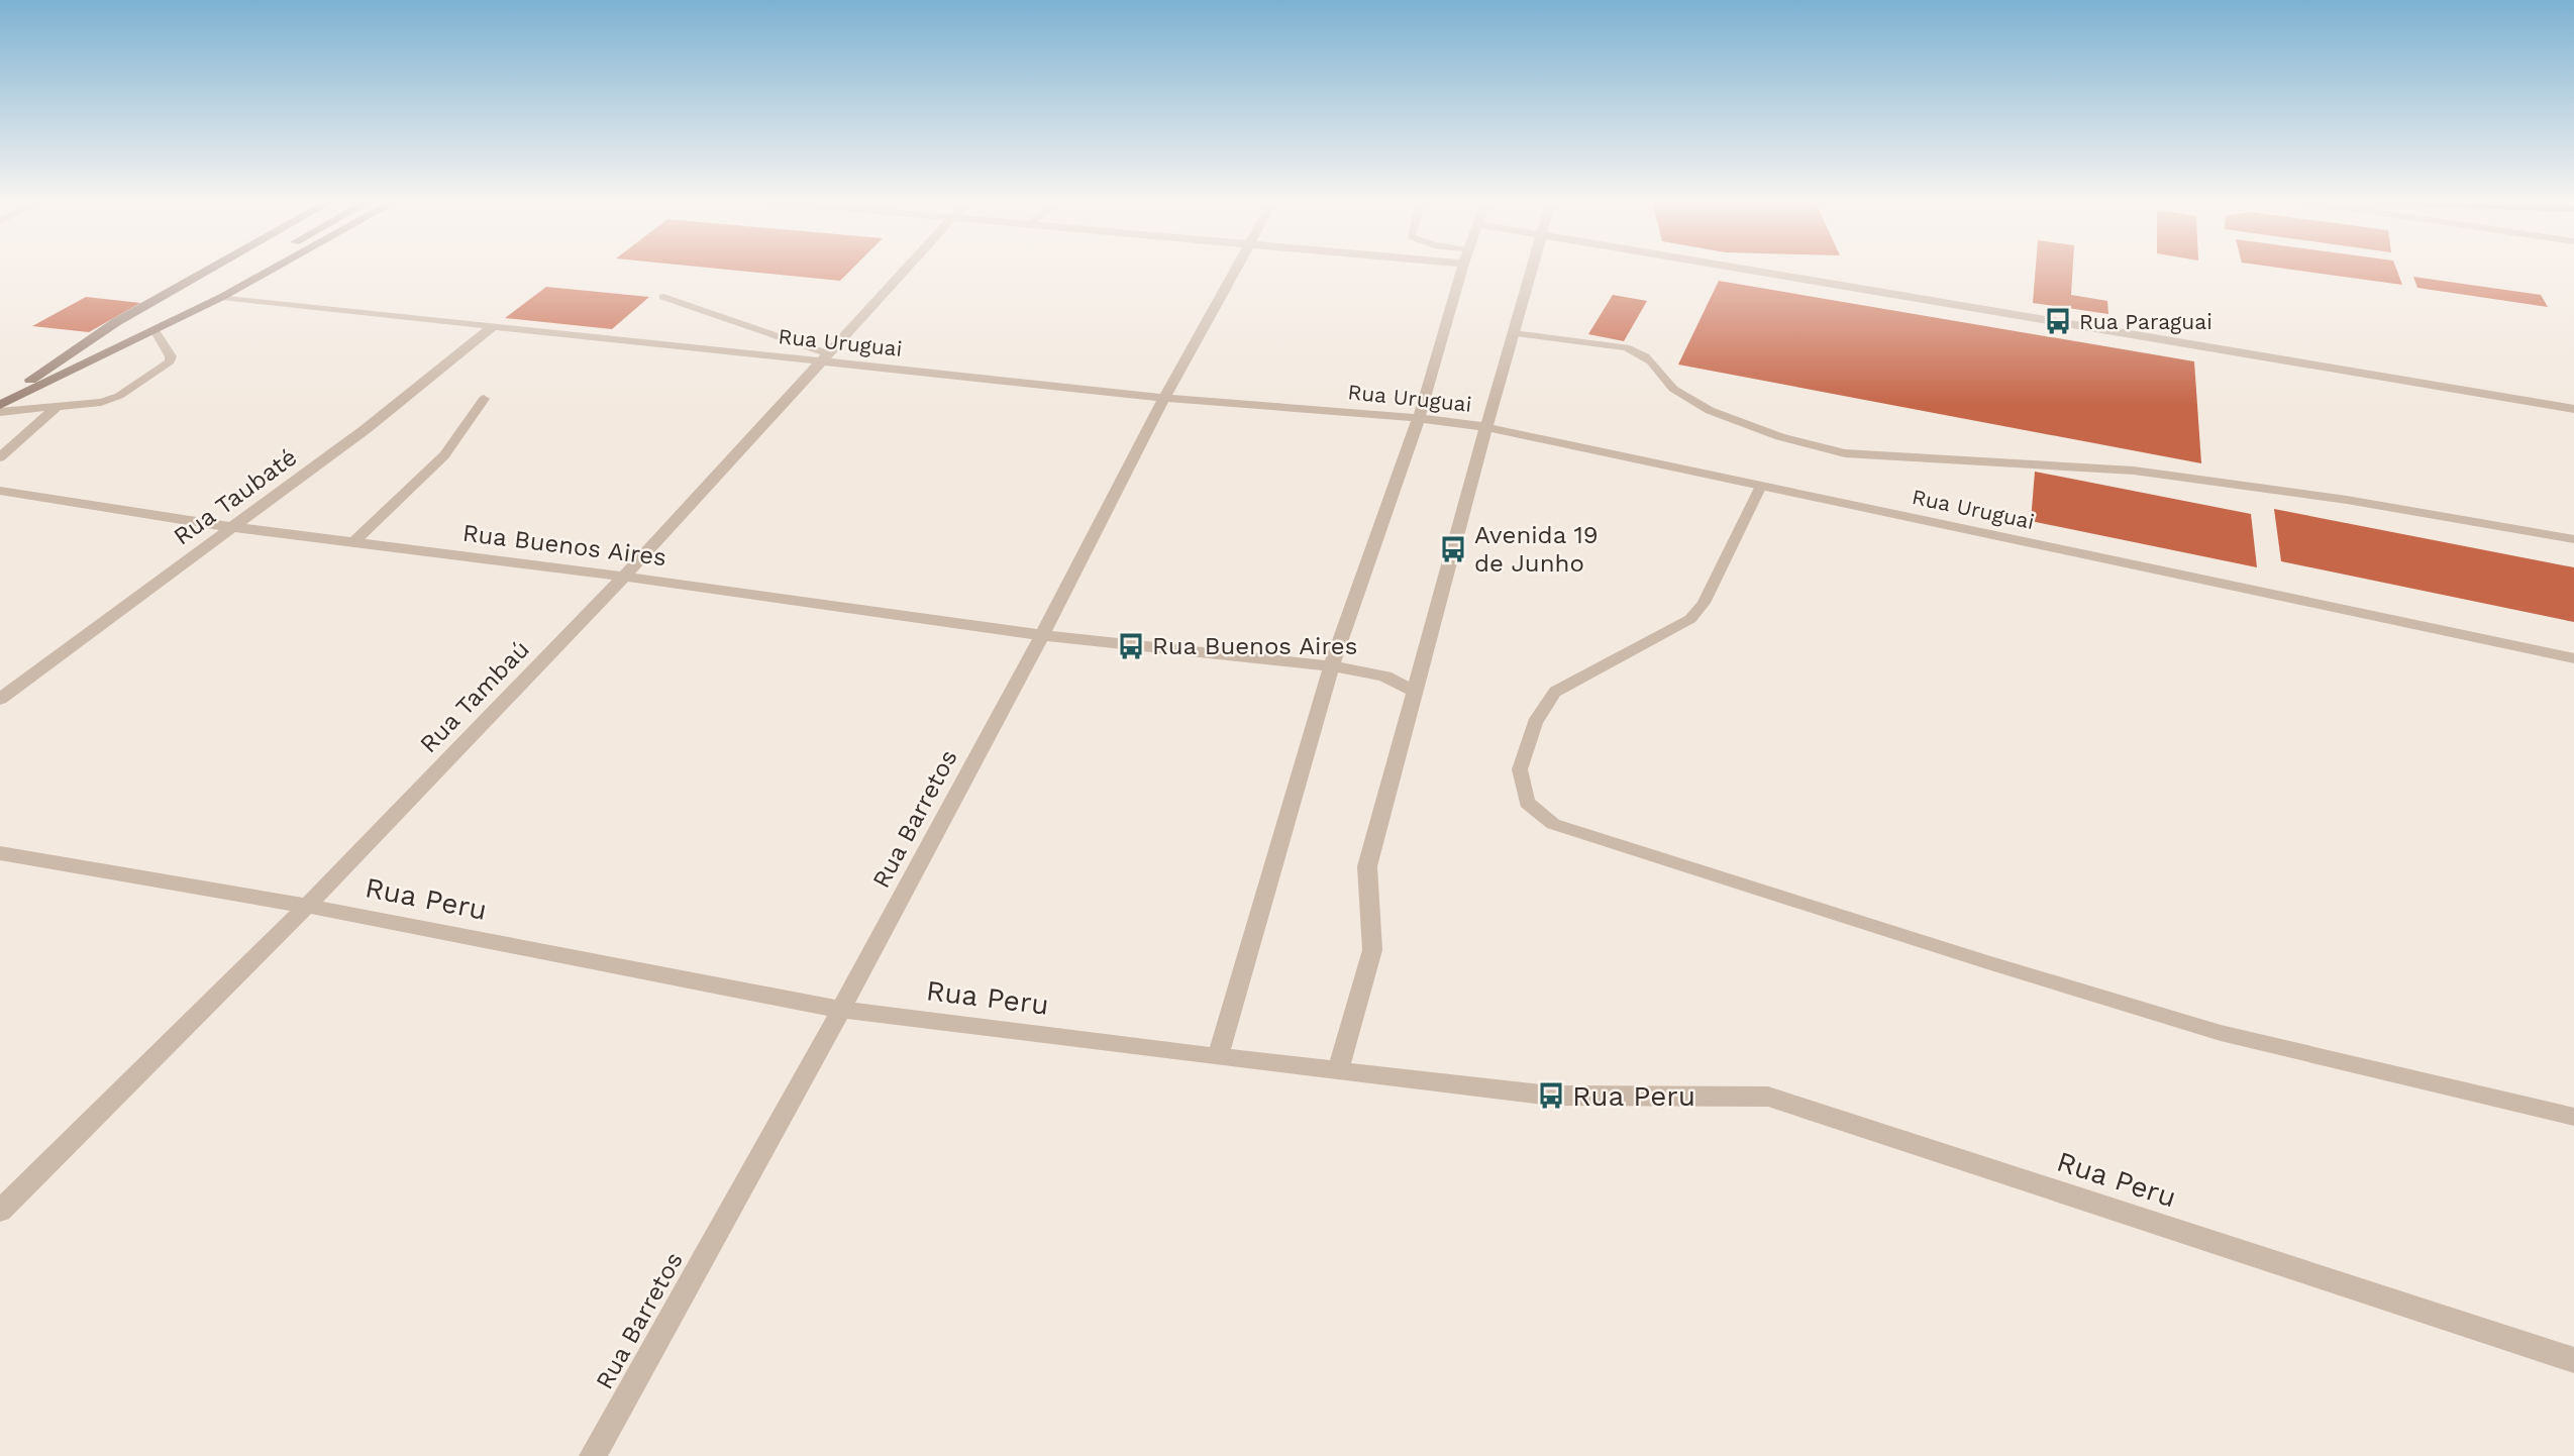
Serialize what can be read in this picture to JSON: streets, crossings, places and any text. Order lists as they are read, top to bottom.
{
  "streets": {
    "street": [
      "Rua Uruguai",
      "Rua Taubaté",
      "Rua Buenos Aires",
      "Rua Tambaú",
      "Rua Barretos",
      "Rua Peru"
    ]
  },
  "crossings": [
    ["Rua Uruguai", "Rua Taubaté"],
    ["Rua Uruguai", "Rua Tambaú"],
    ["Rua Uruguai", "Rua Barretos"],
    ["Rua Taubaté", "Rua Buenos Aires"],
    ["Rua Buenos Aires", "Rua Tambaú"],
    ["Rua Buenos Aires", "Rua Barretos"],
    ["Rua Tambaú", "Rua Peru"],
    ["Rua Barretos", "Rua Peru"]
  ],
  "places": {
    "bus stop": [
      "Rua Paraguai",
      "Avenida 19 de Junho",
      "Rua Buenos Aires",
      "Rua Peru"
    ]
  }
}
